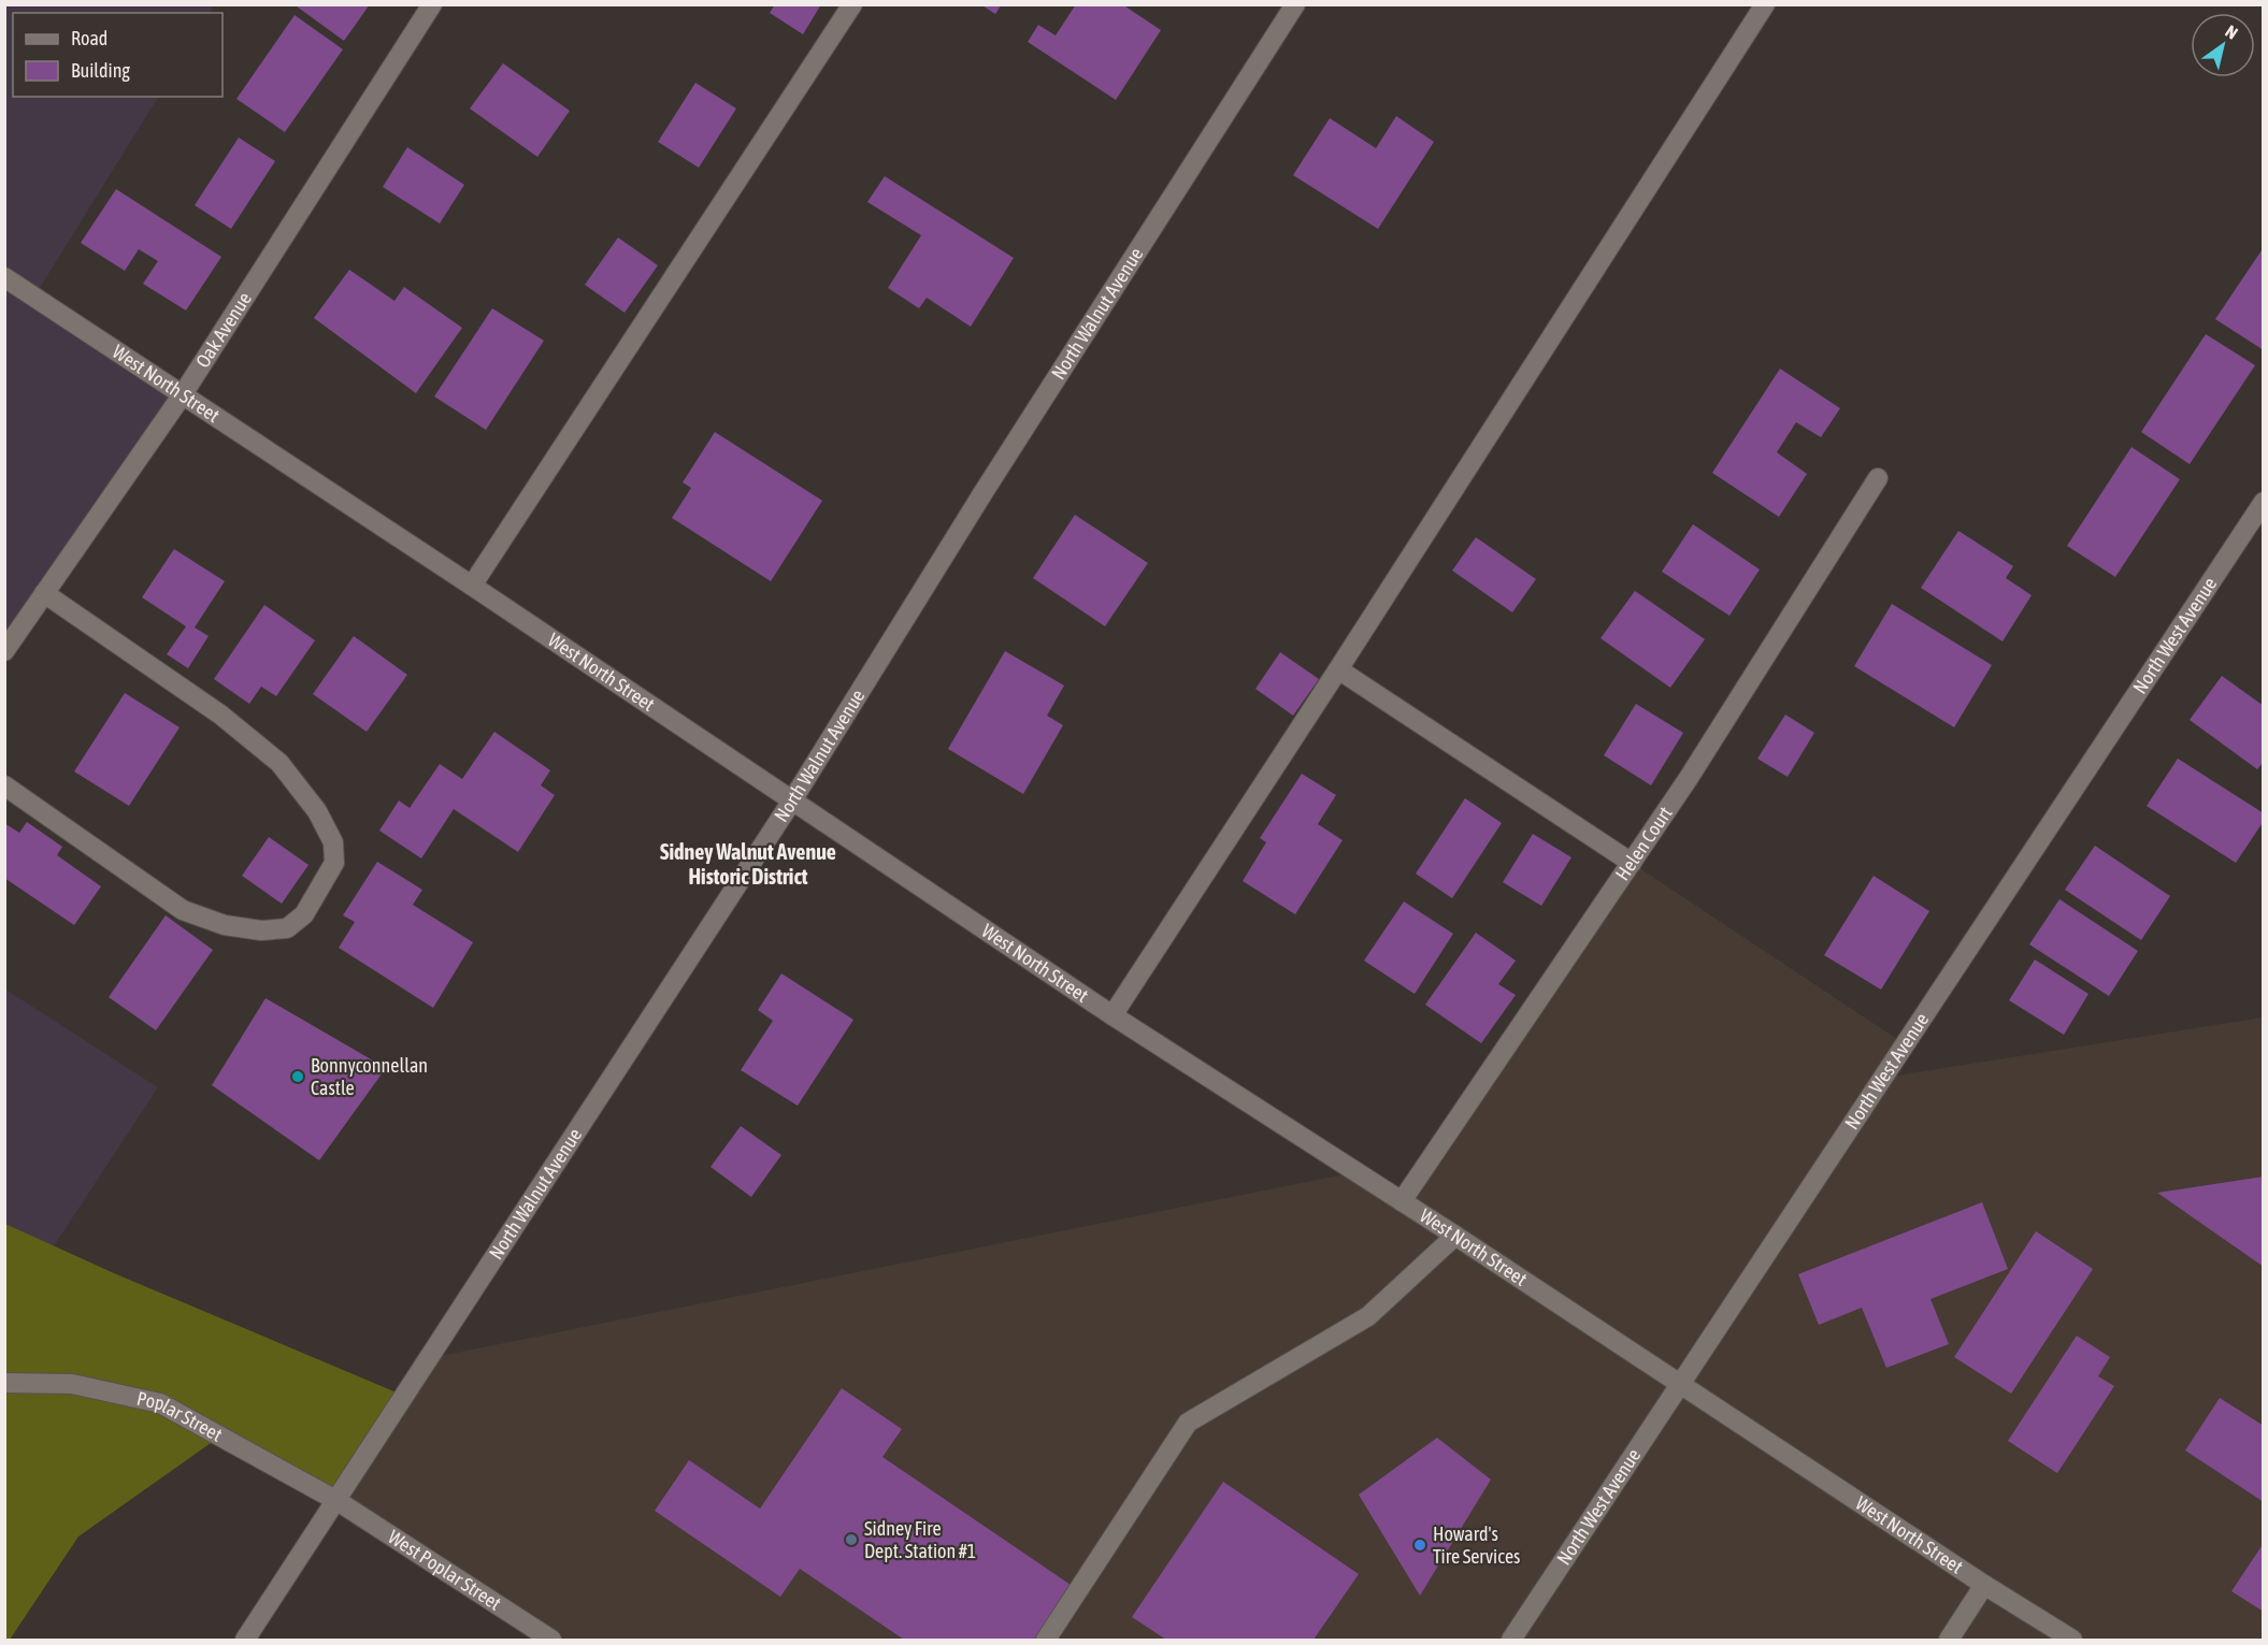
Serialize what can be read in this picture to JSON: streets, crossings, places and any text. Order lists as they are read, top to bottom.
{
  "streets": {
    "street": [
      "North Walnut Avenue",
      "Oak Avenue",
      "West North Street",
      "North West Avenue",
      "Helen Court",
      "Poplar Street",
      "West Poplar Street"
    ]
  },
  "crossings": [
    ["North Walnut Avenue", "West North Street"],
    ["North Walnut Avenue", "Poplar Street"],
    ["North Walnut Avenue", "West Poplar Street"],
    ["Oak Avenue", "West North Street"],
    ["West North Street", "North West Avenue"],
    ["West North Street", "Helen Court"],
    ["Poplar Street", "West Poplar Street"]
  ],
  "districts": ["Sidney Walnut Avenue Historic District"],
  "places": ["Bonnyconnellan Castle", "Sidney Fire Dept. Station #1", "Howard's Tire Services"],
  "legend": ["Road", "Building"],
  "north": "top right"
}
